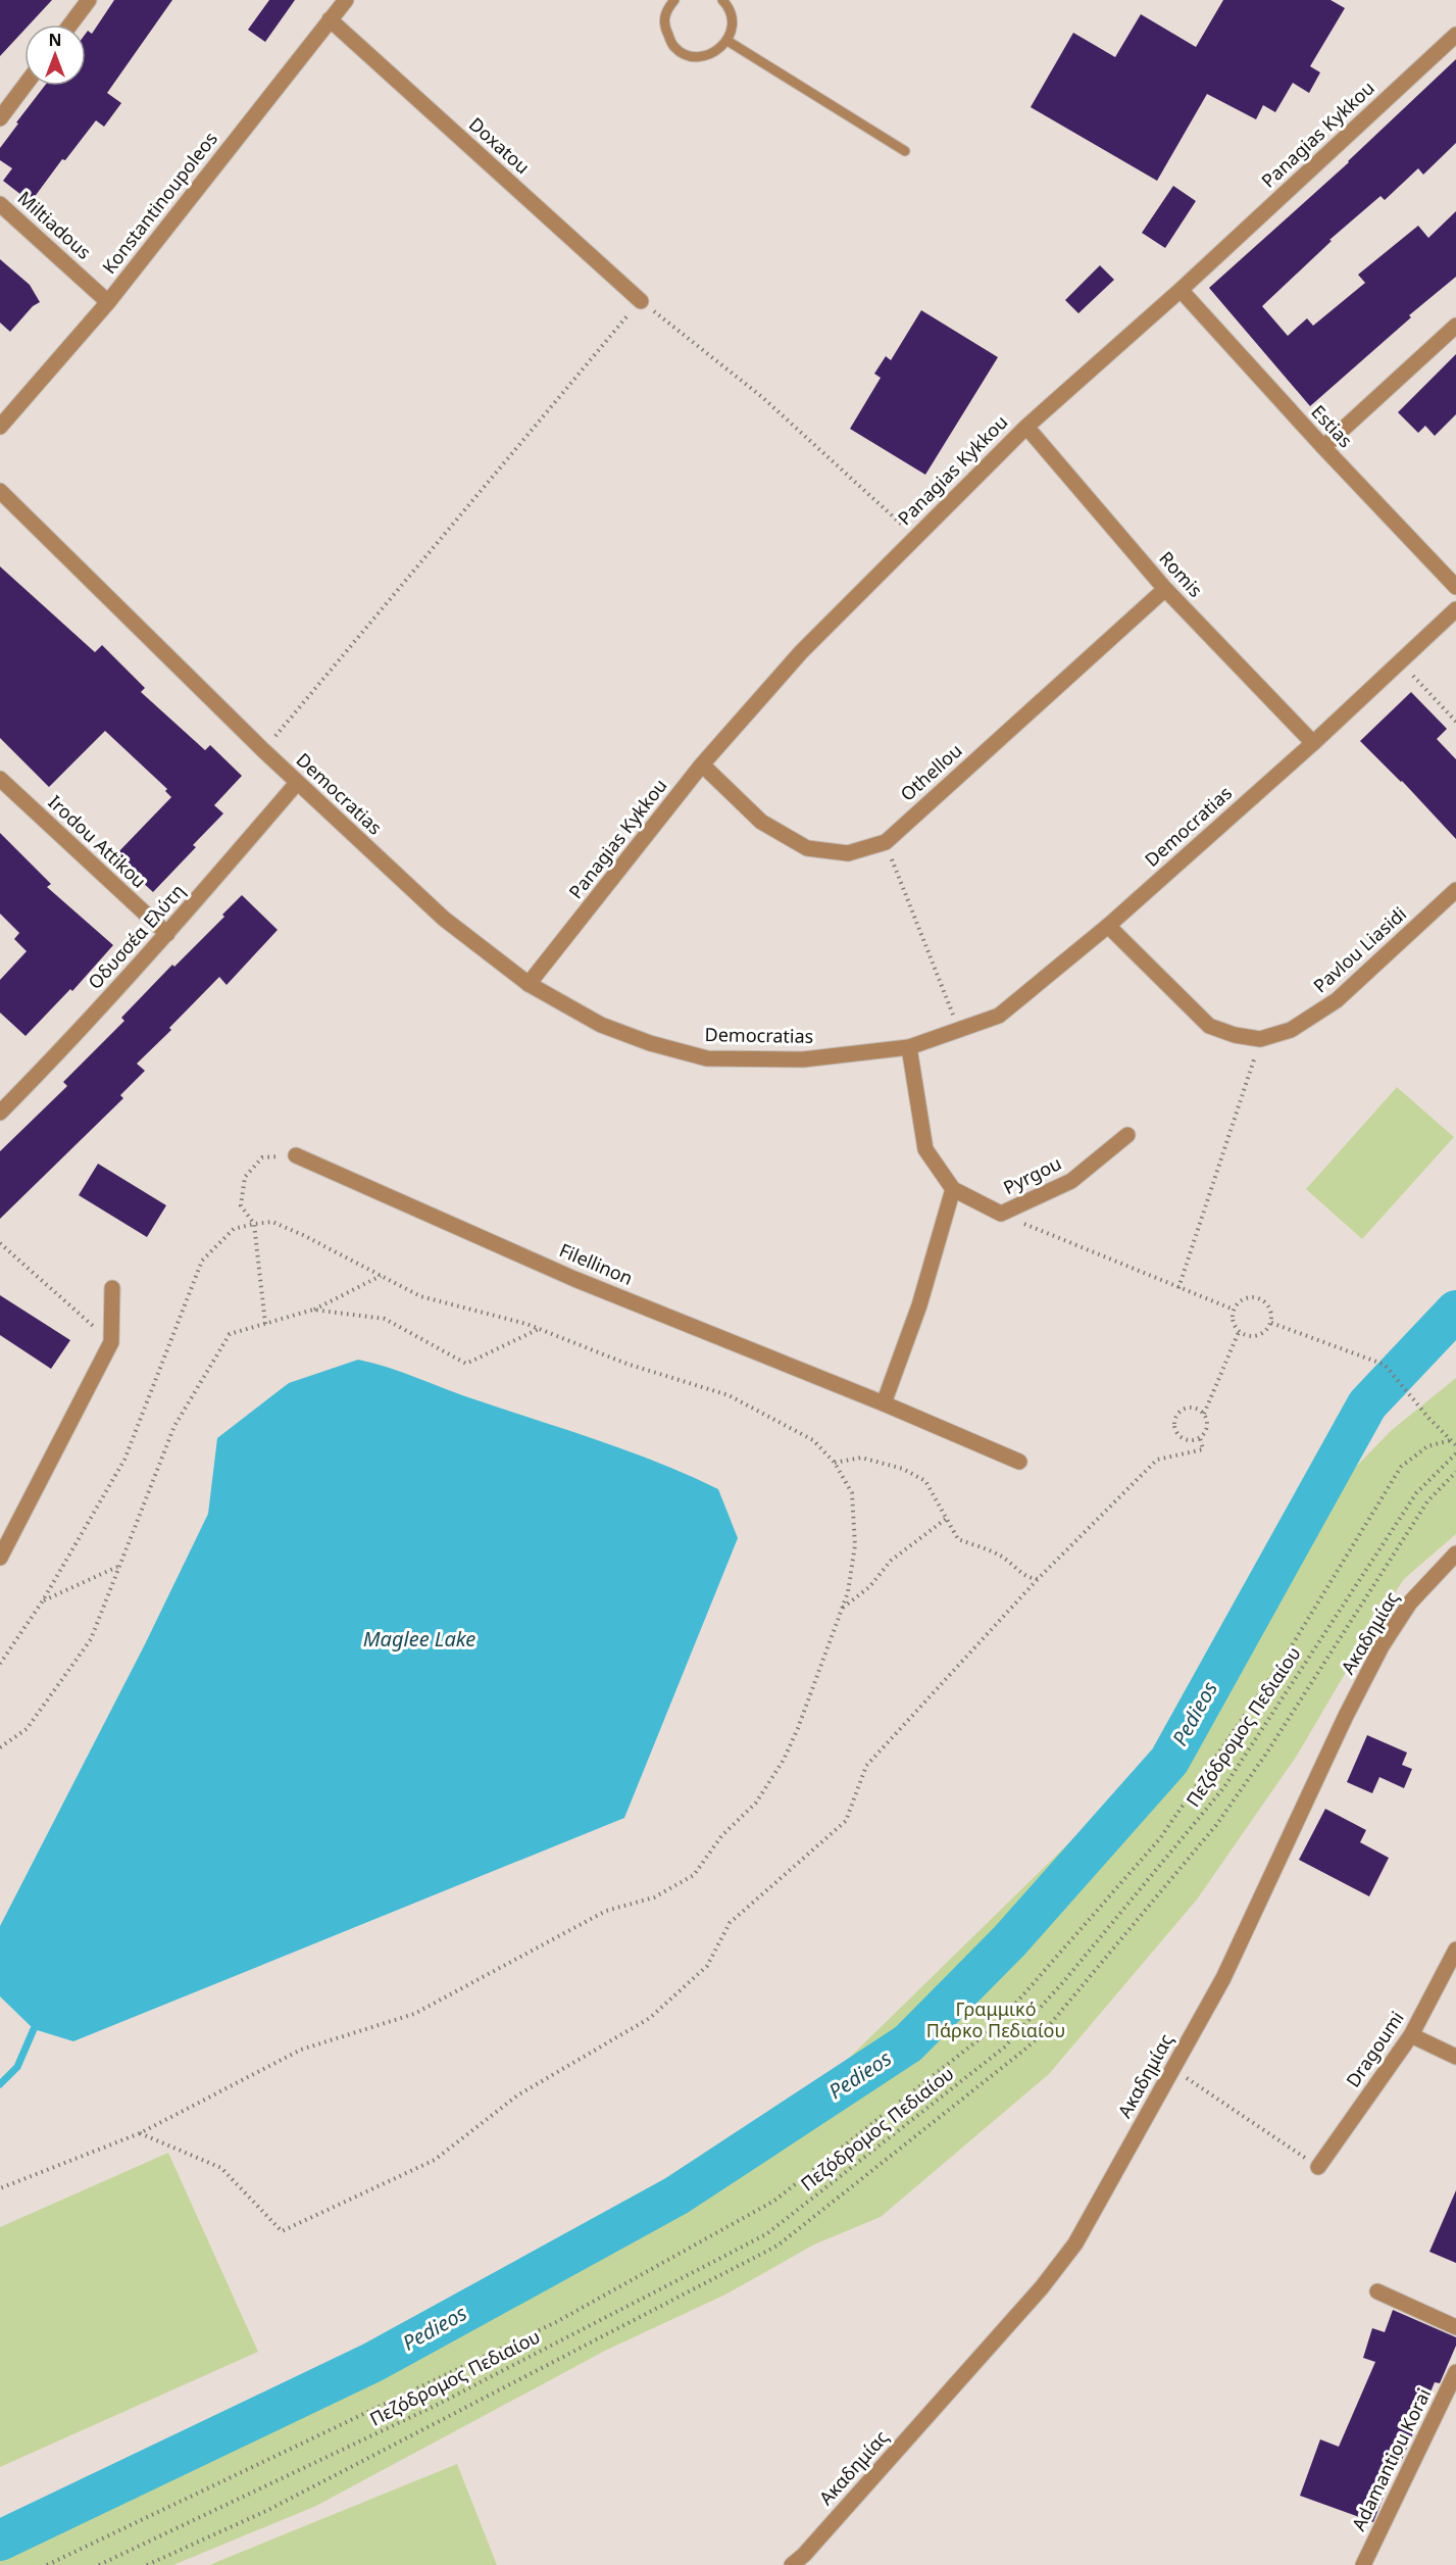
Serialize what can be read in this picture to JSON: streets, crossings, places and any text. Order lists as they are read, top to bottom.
{
  "streets": {
    "street": [
      "Panagias Kykkou",
      "Doxatou",
      "Konstantinoupoleos",
      "Miltiadous",
      "Estias",
      "Romis",
      "Othellou",
      "Democratias",
      "Irodou Attikou",
      "Οδυσσέα Ελύτη",
      "Pavlou Liasidi",
      "Pyrgou",
      "Filellinon",
      "Ακαδημίας",
      "Dragoumi",
      "Adamantiou Korai"
    ],
    "path": ["Πεζόδρομος Πεδιαίου"]
  },
  "crossings": [
    ["Panagias Kykkou", "Estias"],
    ["Panagias Kykkou", "Romis"],
    ["Panagias Kykkou", "Othellou"],
    ["Panagias Kykkou", "Democratias"],
    ["Doxatou", "Konstantinoupoleos"],
    ["Konstantinoupoleos", "Miltiadous"],
    ["Romis", "Othellou"],
    ["Romis", "Democratias"],
    ["Democratias", "Οδυσσέα Ελύτη"],
    ["Democratias", "Pavlou Liasidi"],
    ["Democratias", "Pyrgou"],
    ["Irodou Attikou", "Οδυσσέα Ελύτη"]
  ],
  "water": ["Maglee Lake", "Pedieos"],
  "parks": ["Γραμμικό Πάρκο Πεδιαίου"],
  "north": "top"
}
